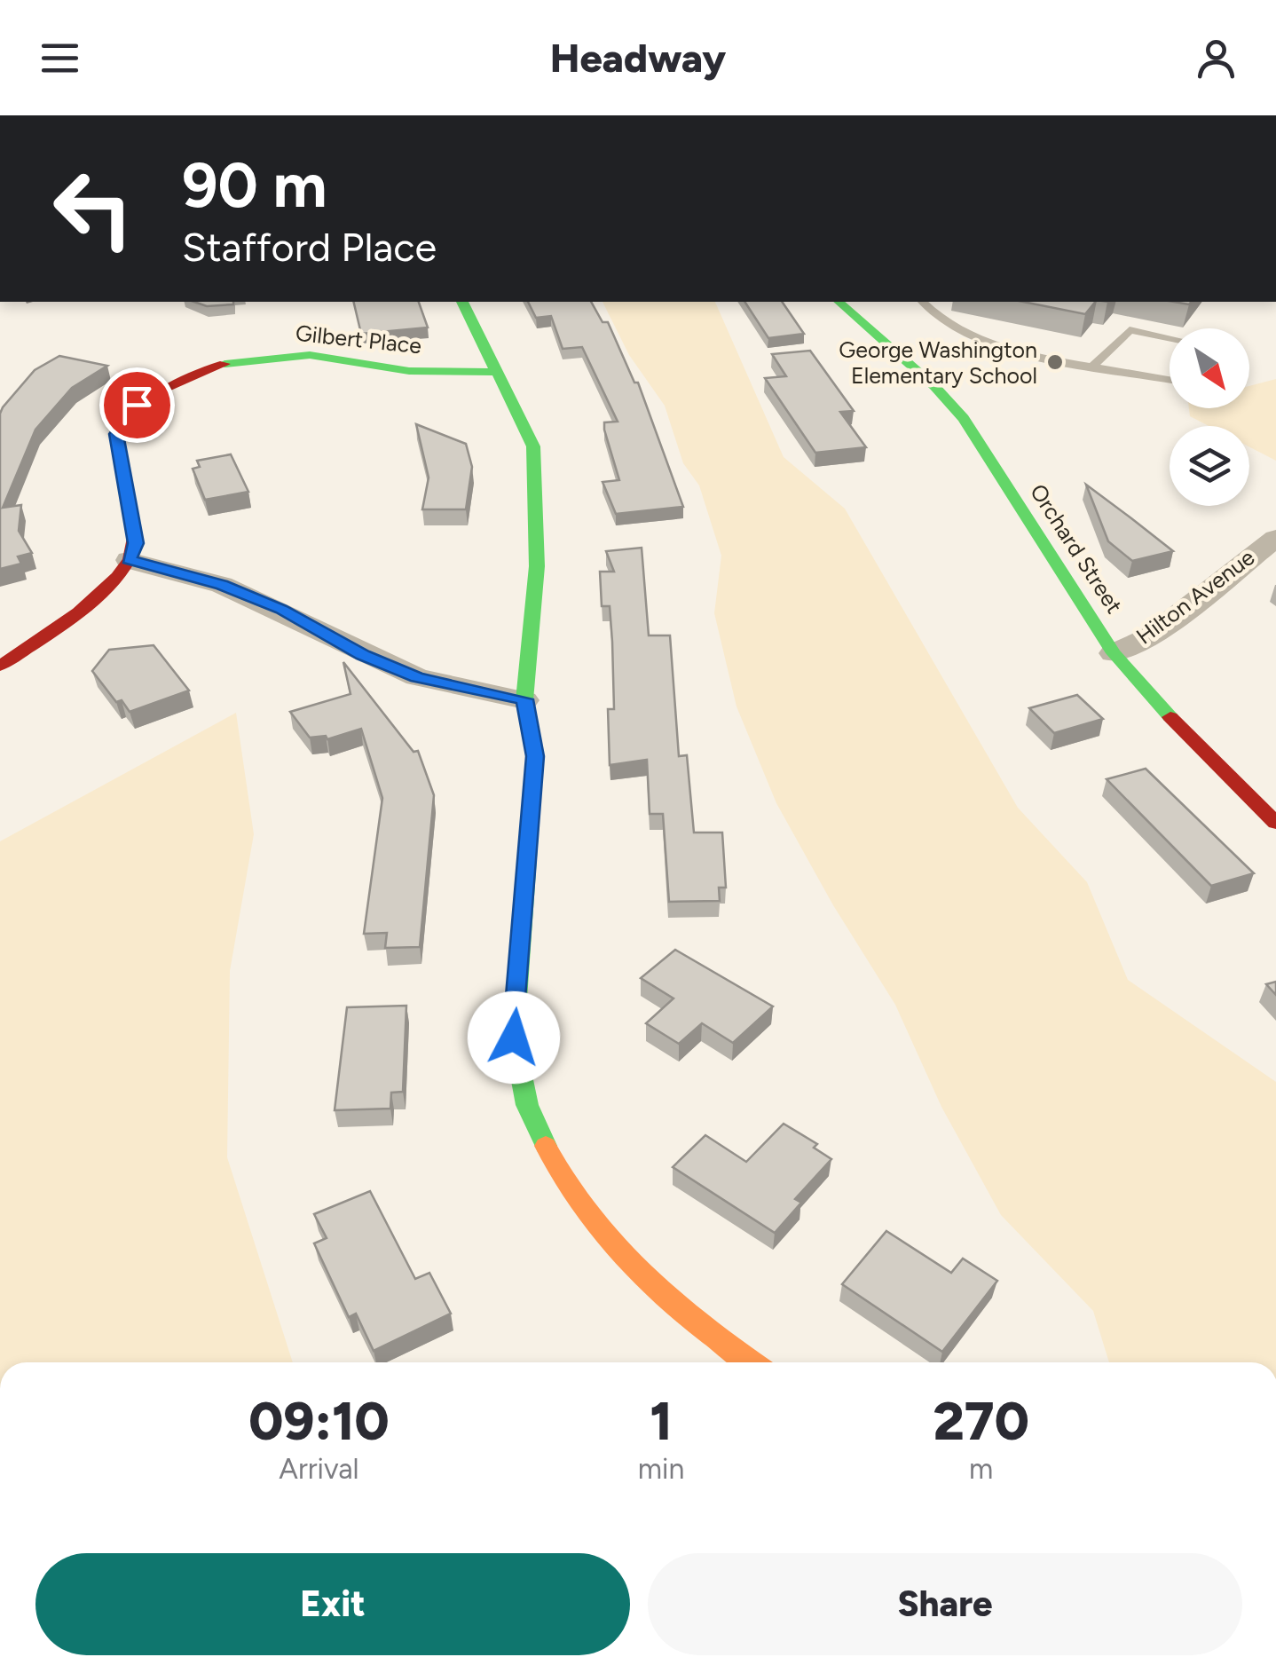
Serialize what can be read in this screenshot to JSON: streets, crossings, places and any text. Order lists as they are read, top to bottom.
{
  "streets": {
    "street": ["Gilbert Place", "Orchard Street", "Hilton Avenue"]
  },
  "crossings": [
    ["Orchard Street", "Hilton Avenue"]
  ],
  "places": ["George Washington Elementary School"],
  "north": "bottom right",
  "page": {
    "header": "Headway",
    "turn": ["90 m", "Stafford Place"],
    "eta": [
      "09:10",
      "Arrival",
      "1",
      "min",
      "270",
      "m"
    ],
    "buttons": ["Exit", "Share"]
  }
}
